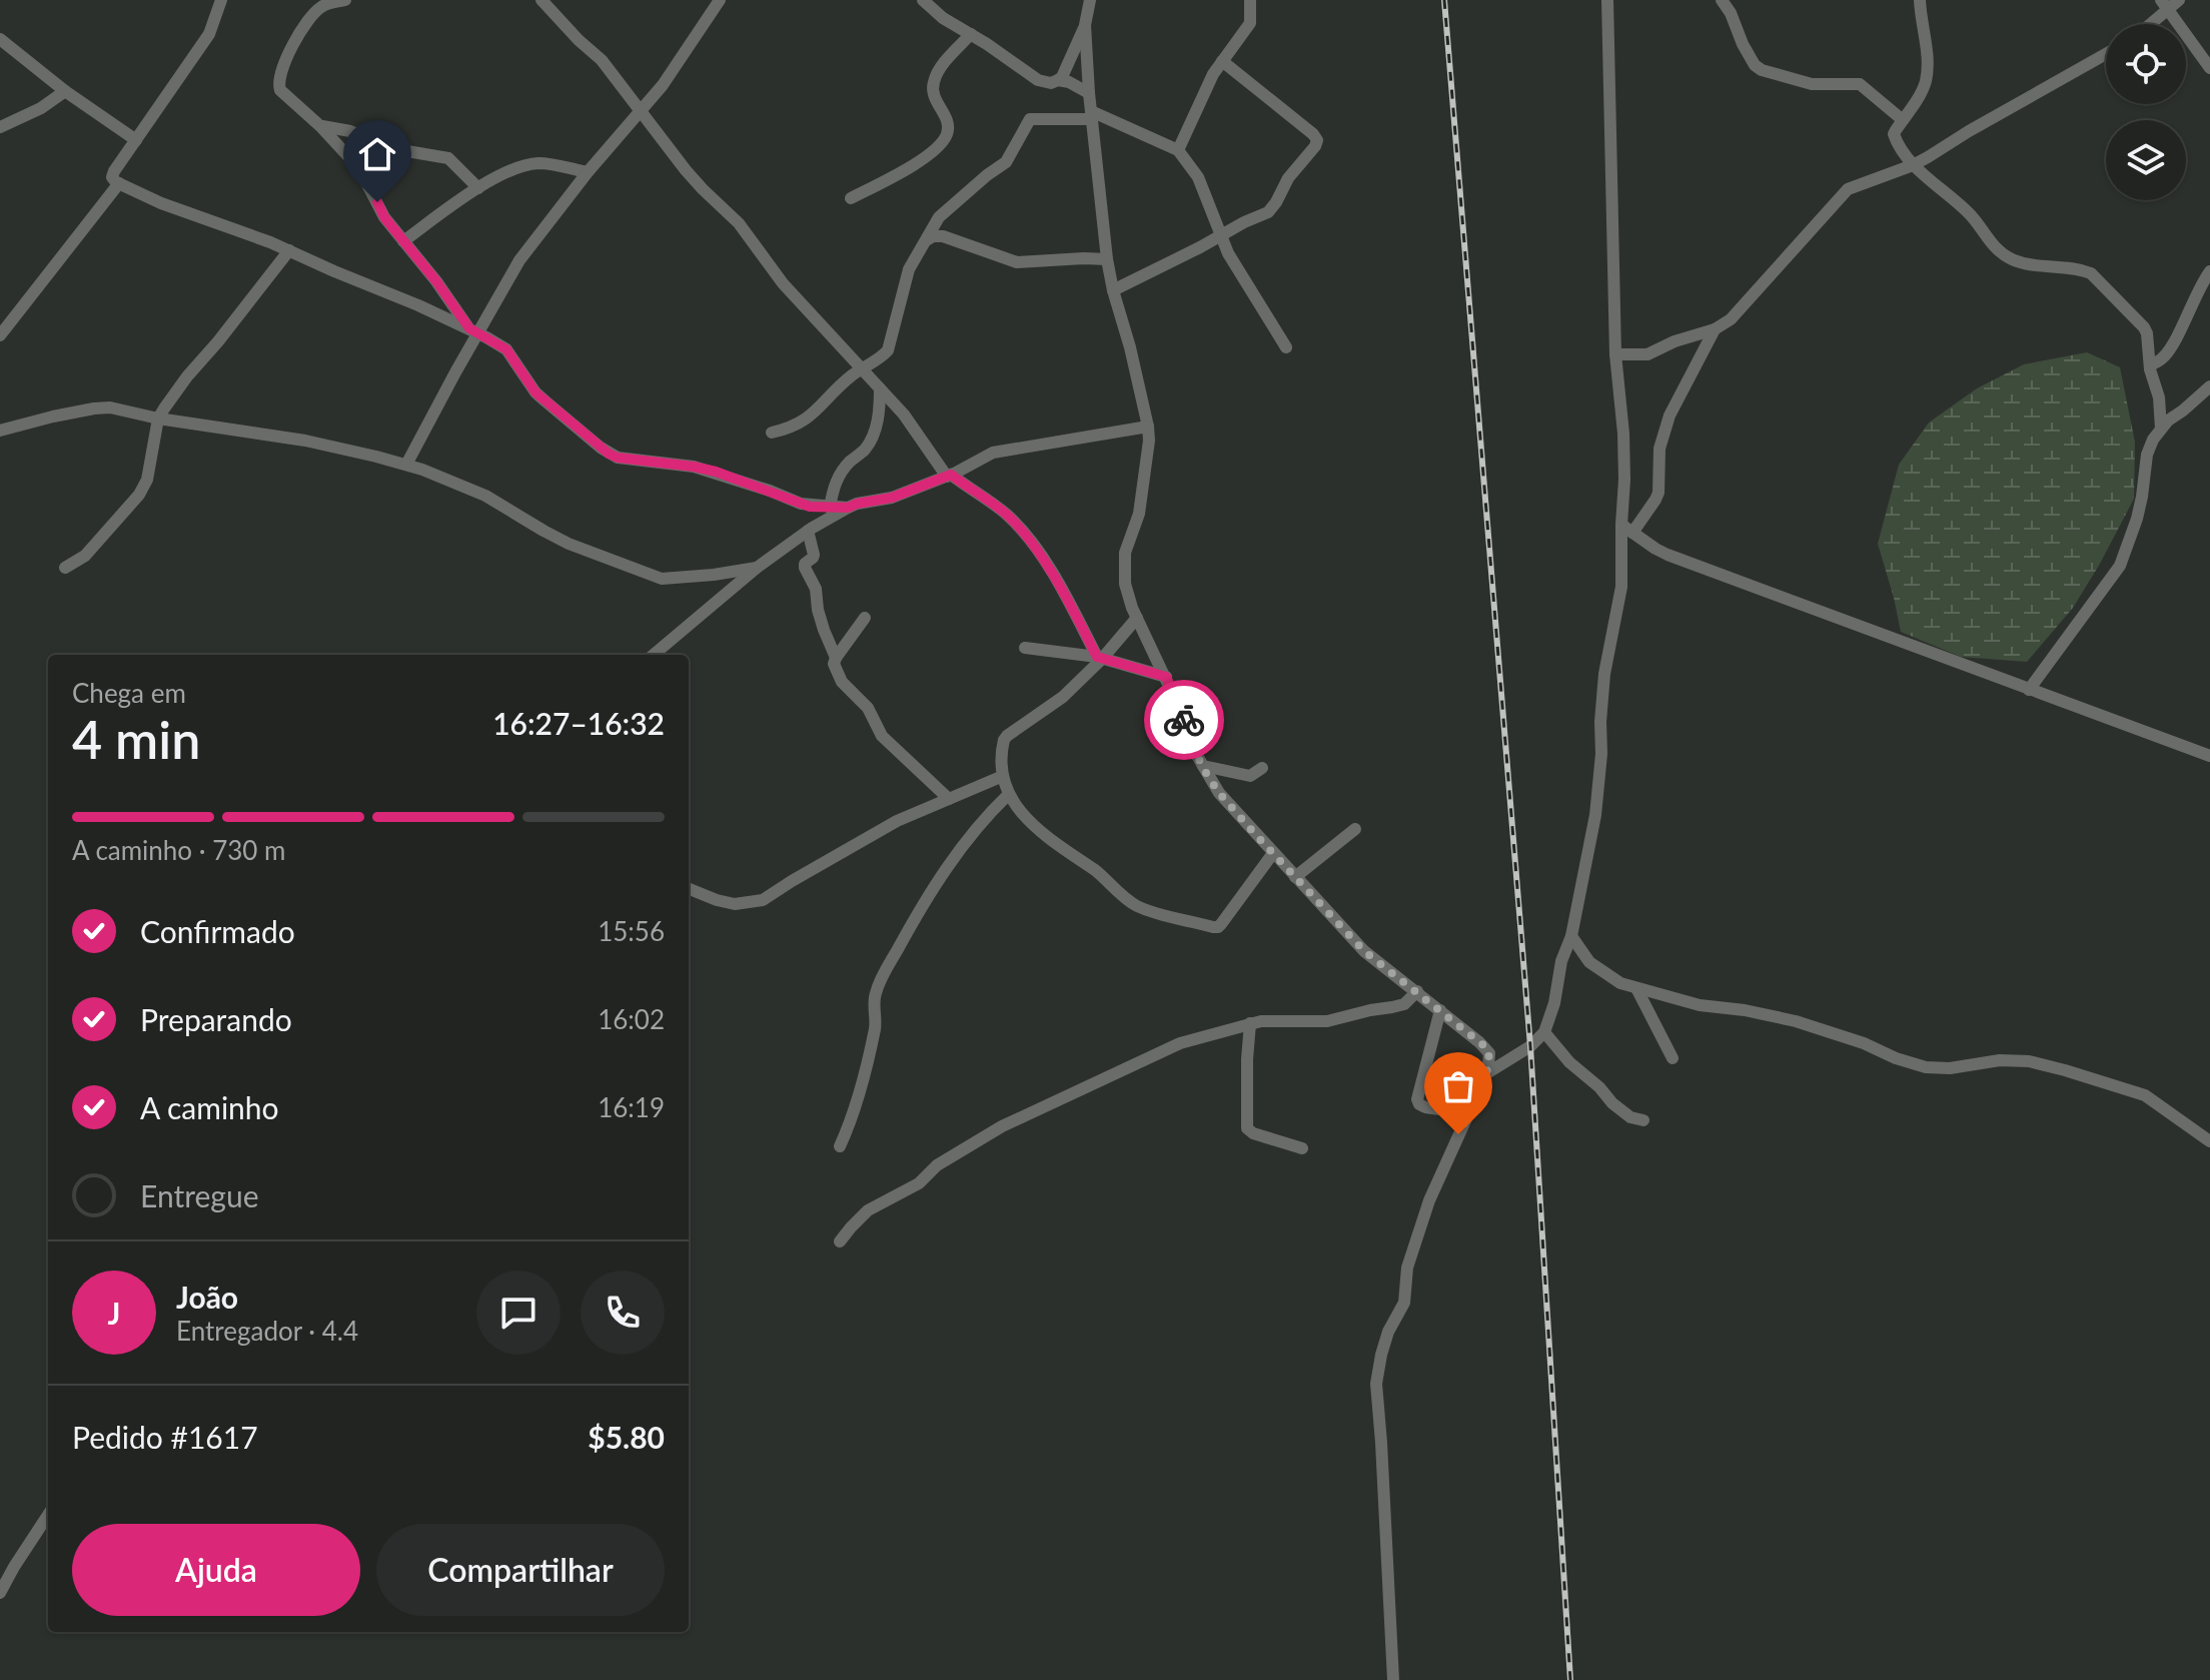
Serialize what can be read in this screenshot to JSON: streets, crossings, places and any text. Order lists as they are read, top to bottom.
{
  "page": {
    "heading": ["4 min", "Chega em", "16:27–16:32"],
    "panel": [
      "João",
      "Entregador · 4.4",
      "Pedido #1617",
      "$5.80"
    ],
    "bar": "A caminho · 730 m",
    "list": [
      ["Confirmado", "15:56"],
      ["Preparando", "16:02"],
      ["A caminho", "16:19"],
      "Entregue"
    ],
    "round": "J",
    "buttons": ["Ajuda", "Compartilhar"]
  }
}
